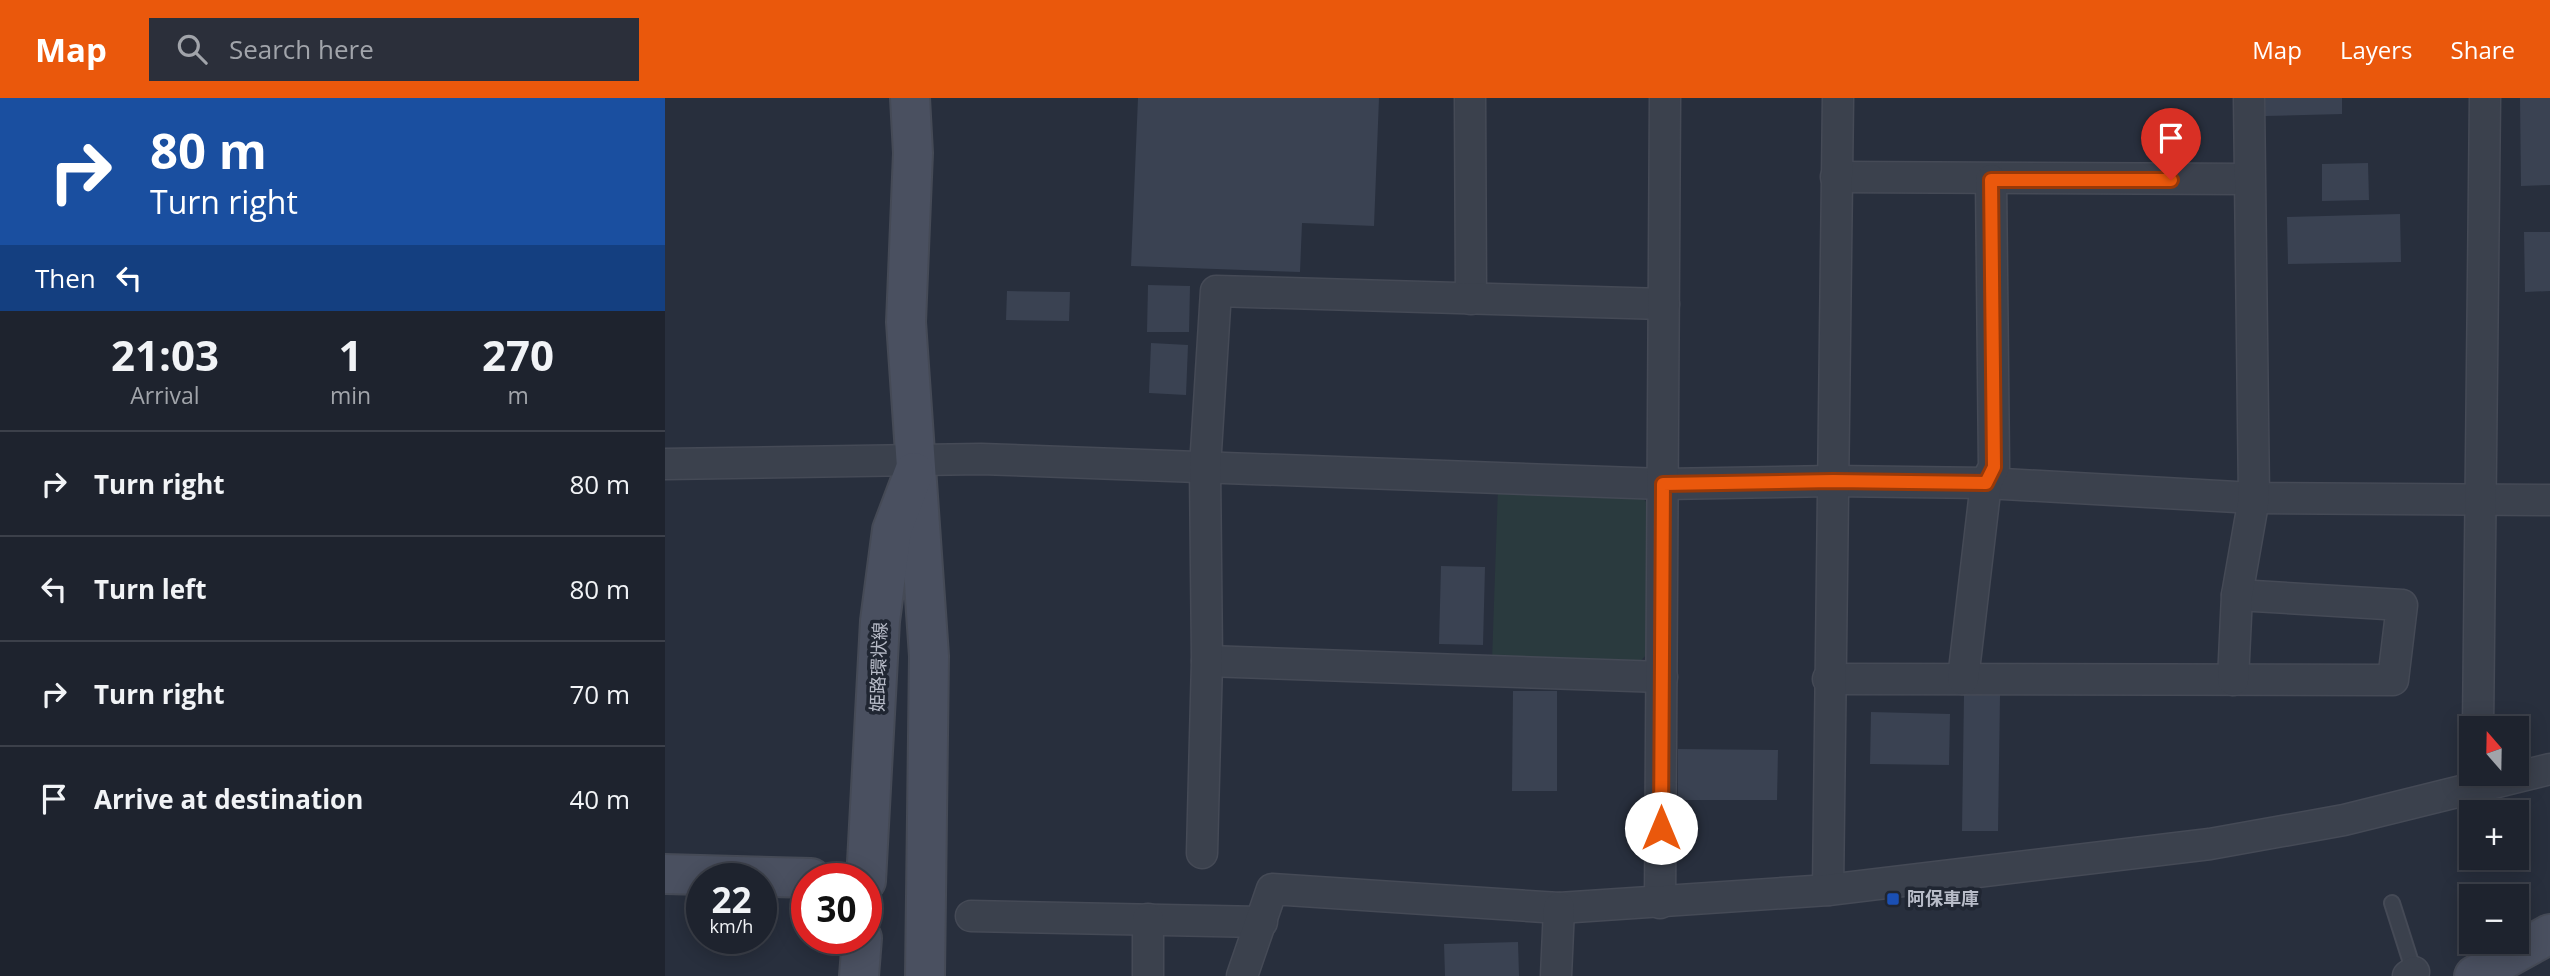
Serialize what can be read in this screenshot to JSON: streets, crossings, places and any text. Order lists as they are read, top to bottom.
{
  "streets": {
    "main road": ["姫路環状線"]
  },
  "places": {
    "transit": ["阿保車庫"]
  },
  "north": "top",
  "page": {
    "header": "Map",
    "search": "Search here",
    "nav": ["Map", "Layers", "Share"],
    "turn": ["80 m", "Turn right"],
    "then": "Then",
    "eta": [
      "21:03",
      "Arrival",
      "1",
      "min",
      "270",
      "m"
    ],
    "list": [
      {
        "name": "Turn right",
        "value": "80 m"
      },
      {
        "name": "Turn left",
        "value": "80 m"
      },
      {
        "name": "Turn right",
        "value": "70 m"
      },
      {
        "name": "Arrive at destination",
        "value": "40 m"
      }
    ],
    "map_buttons": ["+", "−"],
    "speed": "22 km/h",
    "limit": "30"
  }
}
